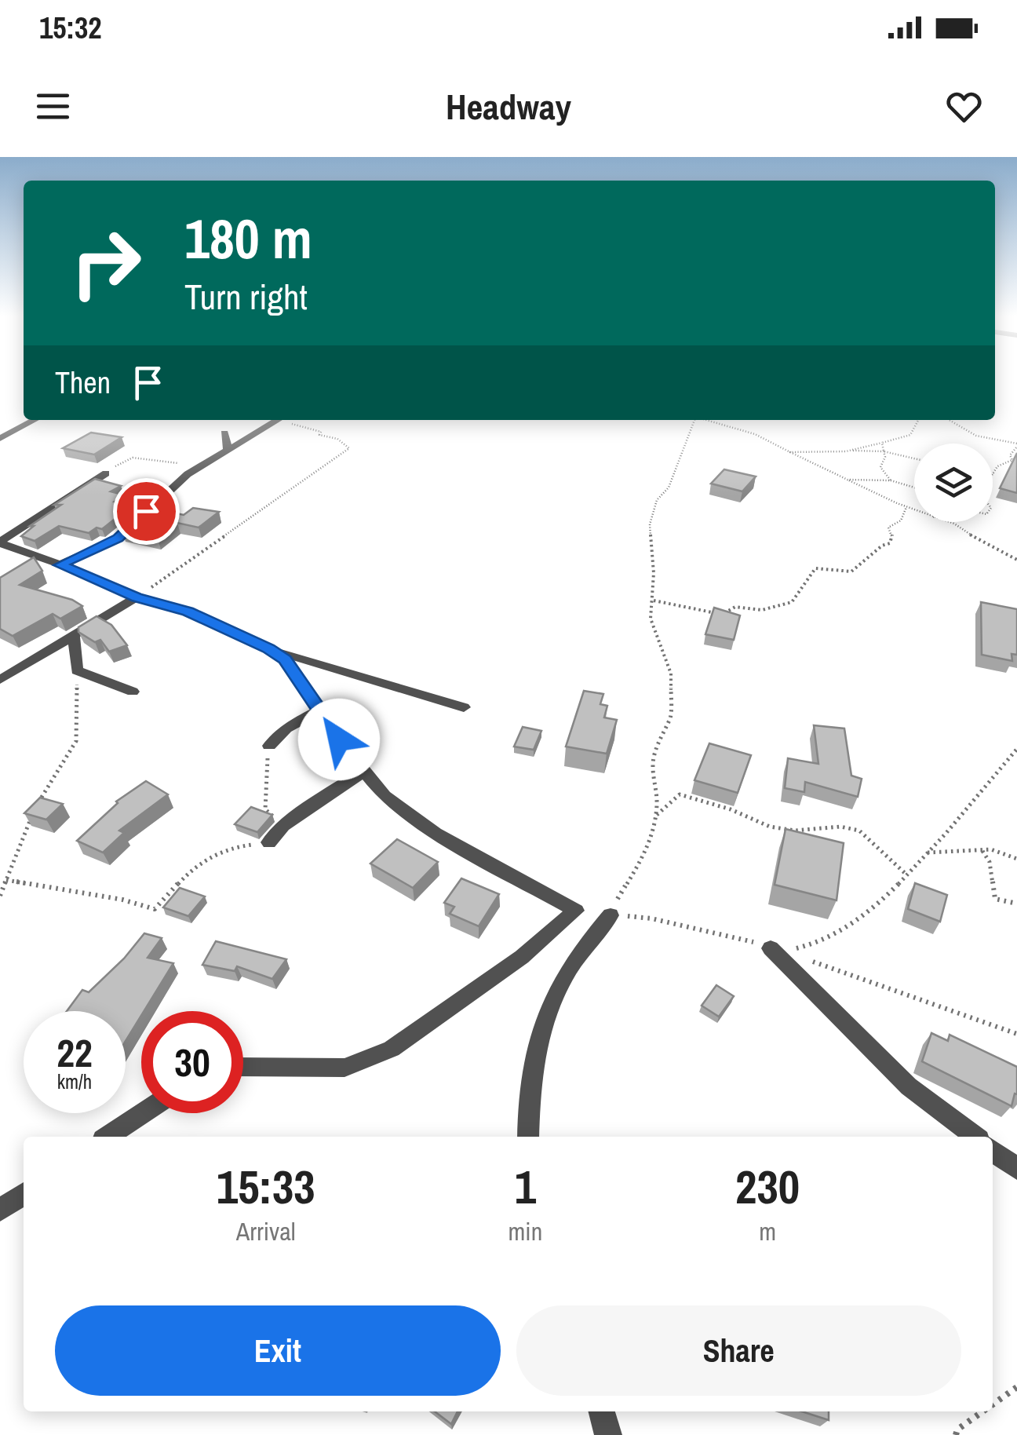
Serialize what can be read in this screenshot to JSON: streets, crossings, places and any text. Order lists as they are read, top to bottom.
{
  "page": {
    "status": "15:32",
    "header": "Headway",
    "turn": ["180 m", "Turn right"],
    "then": "Then",
    "speed": "22 km/h",
    "limit": "30",
    "eta": [
      "15:33",
      "Arrival",
      "1",
      "min",
      "230",
      "m"
    ],
    "buttons": ["Exit", "Share"]
  }
}
